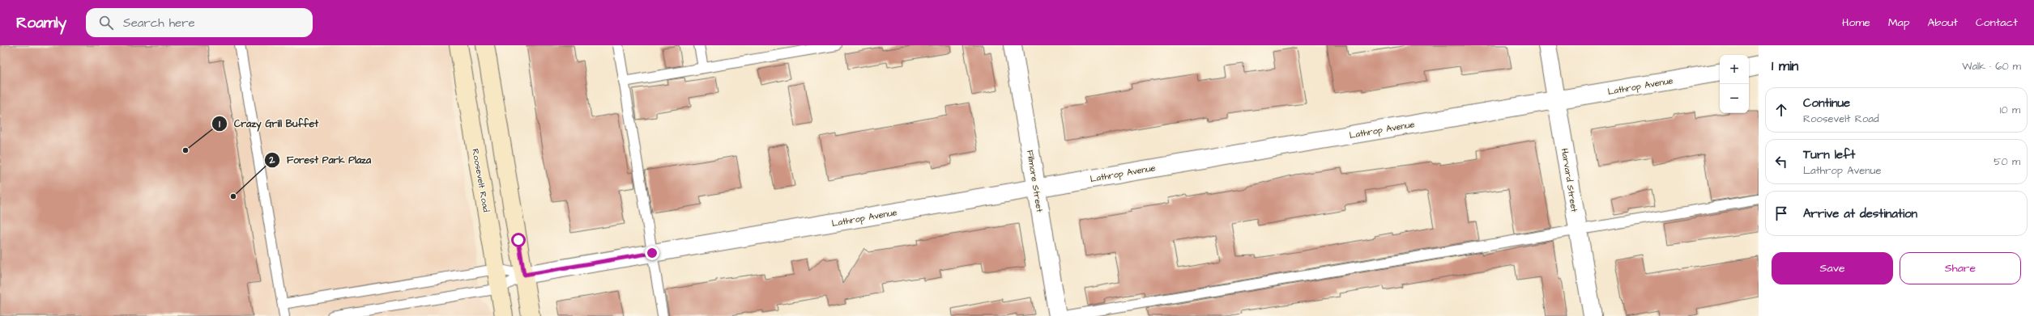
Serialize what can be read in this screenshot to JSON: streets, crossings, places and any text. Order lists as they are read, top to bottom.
{
  "streets": {
    "main road": ["Roosevelt Road"],
    "street": ["Lathrop Avenue", "Harvard Street", "Fillmore Street"]
  },
  "crossings": [
    ["Lathrop Avenue", "Harvard Street"],
    ["Lathrop Avenue", "Fillmore Street"]
  ],
  "places": ["Crazy Grill Buffet", "Forest Park Plaza"],
  "page": {
    "header": "Roamly",
    "search": "Search here",
    "nav": [
      "Home",
      "Map",
      "About",
      "Contact"
    ],
    "heading": ["1 min", "Walk · 60 m"],
    "map_buttons": ["+", "−"],
    "list": [
      ["Continue", "Roosevelt Road", "10 m"],
      ["Turn left", "Lathrop Avenue", "50 m"],
      "Arrive at destination"
    ],
    "buttons": ["Save", "Share"]
  }
}
